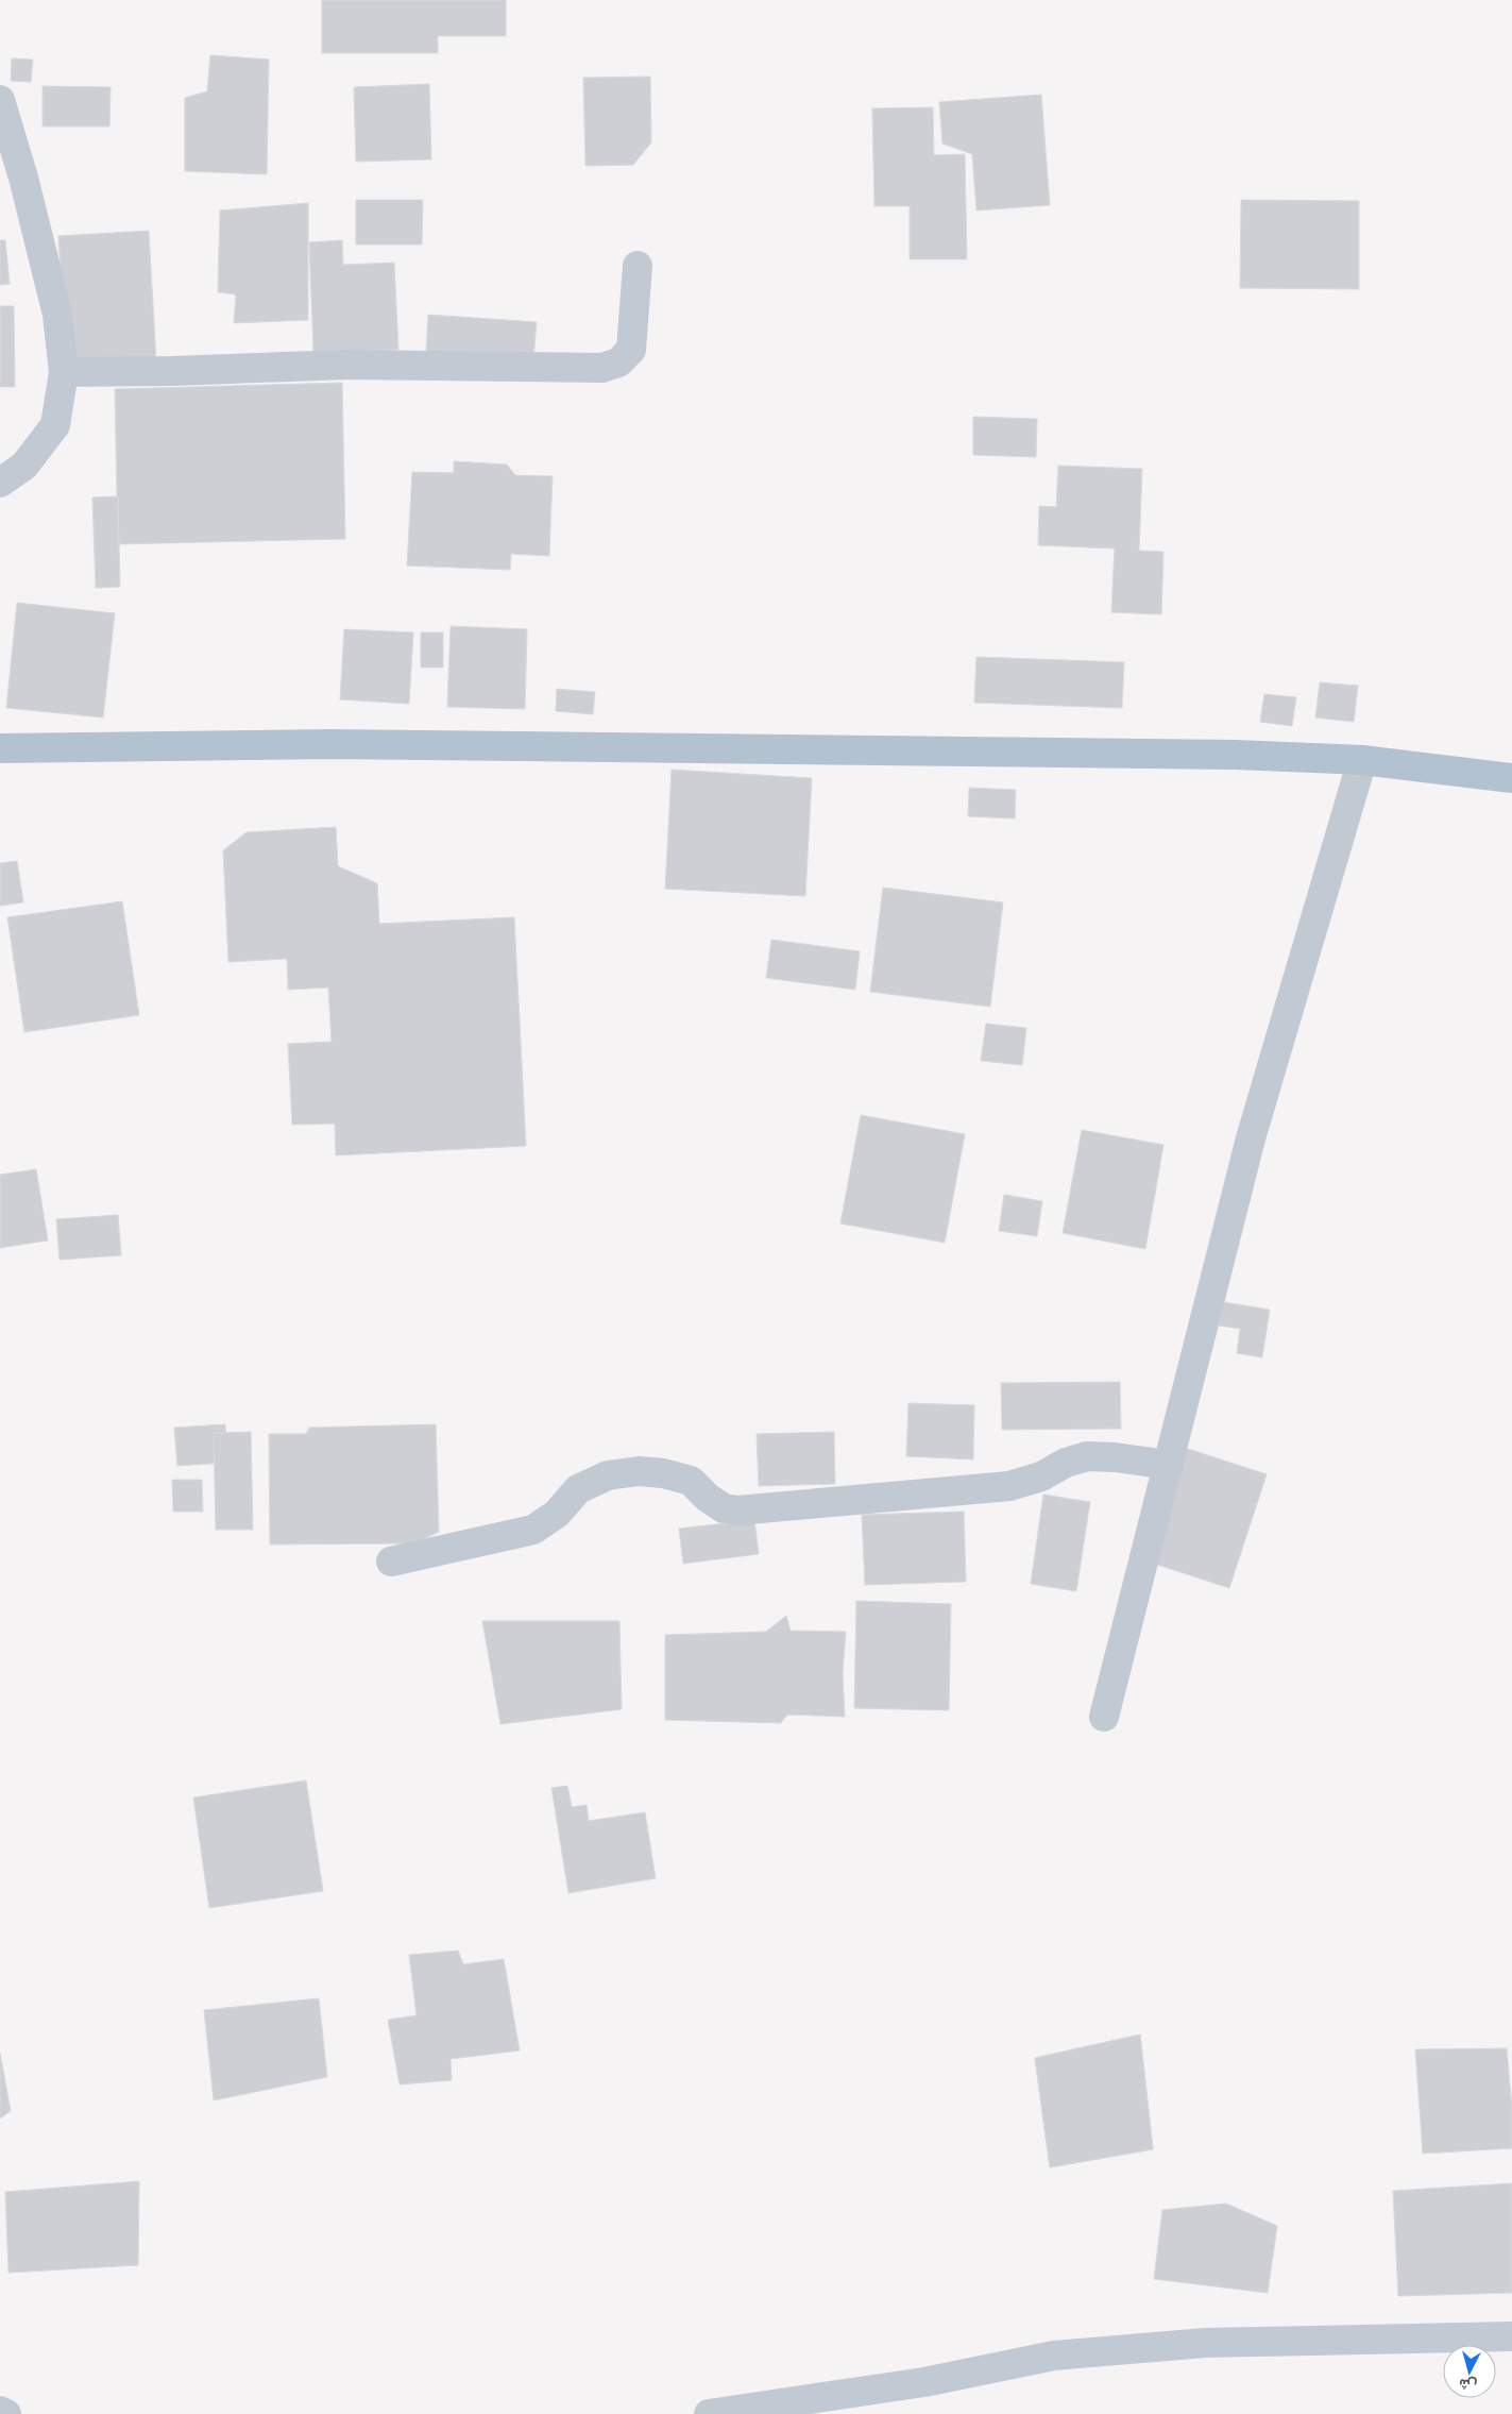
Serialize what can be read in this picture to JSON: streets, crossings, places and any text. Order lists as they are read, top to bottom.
{
  "north": "bottom"
}
